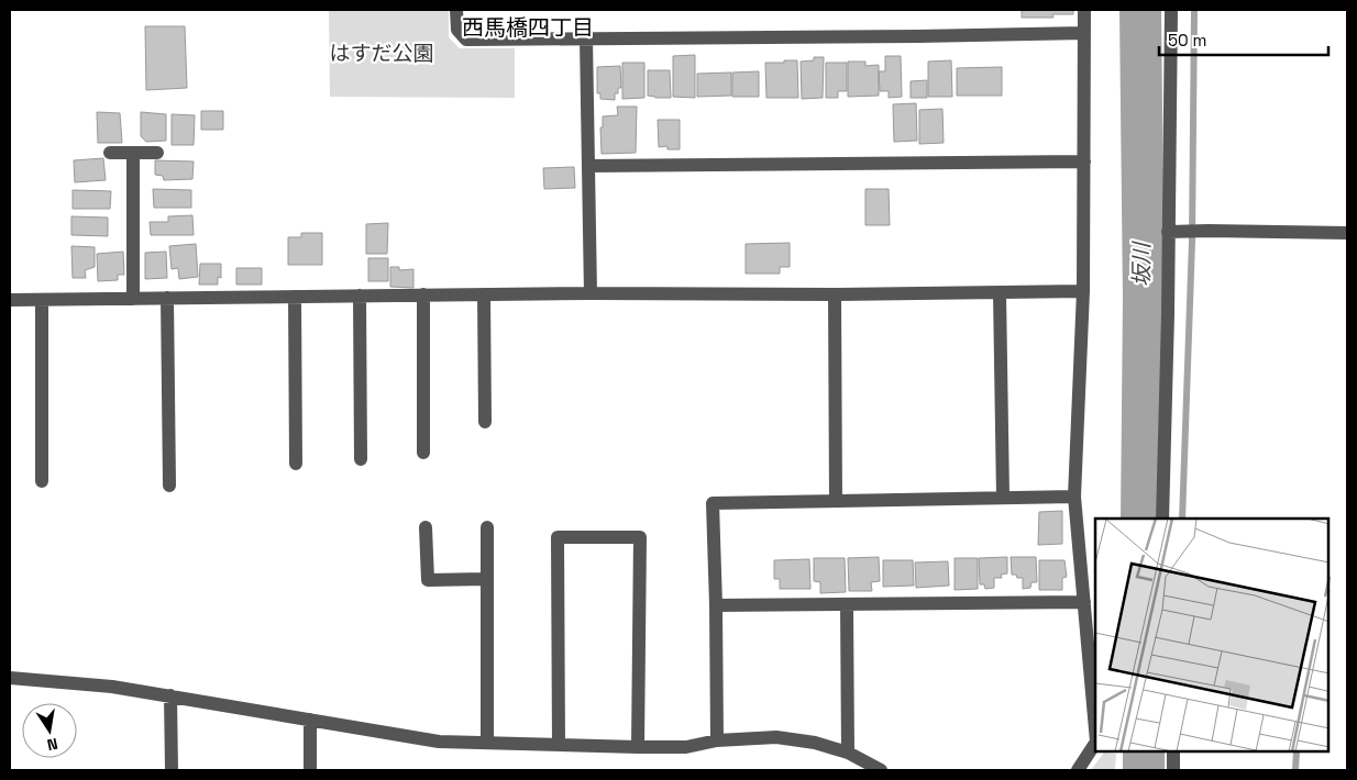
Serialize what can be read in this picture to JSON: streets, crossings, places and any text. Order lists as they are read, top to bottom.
{
  "districts": ["西馬橋四丁目"],
  "water": ["坂川"],
  "parks": ["はすだ公園"],
  "scale_bar": "50 m",
  "north": "bottom"
}
